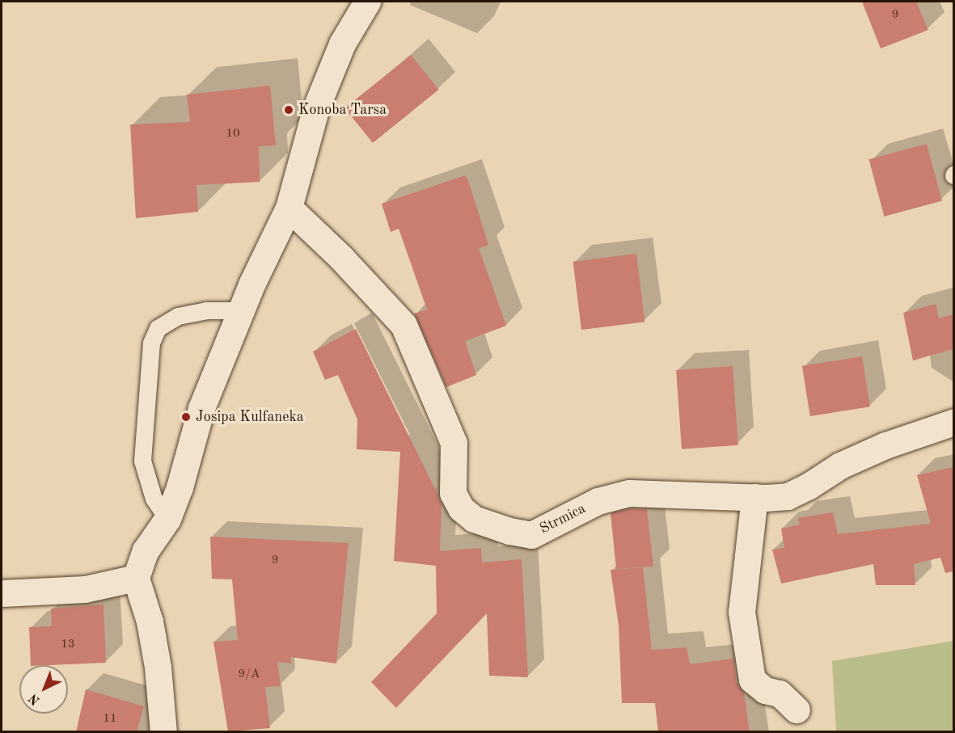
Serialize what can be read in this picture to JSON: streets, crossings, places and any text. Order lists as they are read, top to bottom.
{
  "streets": {
    "street": ["Strmica"]
  },
  "places": ["Konoba Tarsa", "Josipa Kulfaneka"],
  "house_numbers": [
    "9",
    "10",
    "9",
    "13",
    "9/A",
    "11"
  ],
  "north": "bottom left"
}
